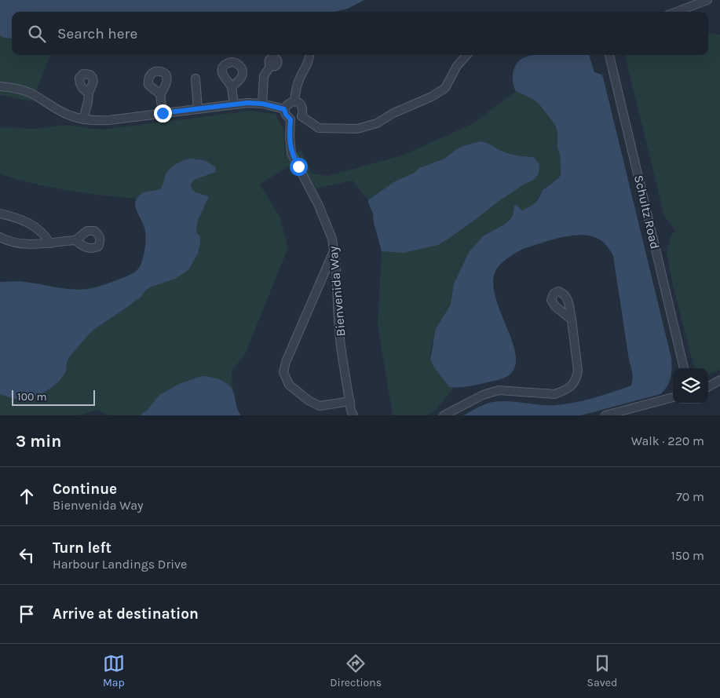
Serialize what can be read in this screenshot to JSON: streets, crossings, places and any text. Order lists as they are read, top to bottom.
{
  "streets": {
    "street": ["Schultz Road", "Bienvenida Way"]
  },
  "scale_bar": "100 m",
  "page": {
    "search": "Search here",
    "scale": "100 m",
    "heading": ["3 min", "Walk · 220 m"],
    "list": [
      ["Continue", "Bienvenida Way", "70 m"],
      ["Turn left", "Harbour Landings Drive", "150 m"],
      "Arrive at destination"
    ],
    "nav": ["Map", "Directions", "Saved"]
  }
}
